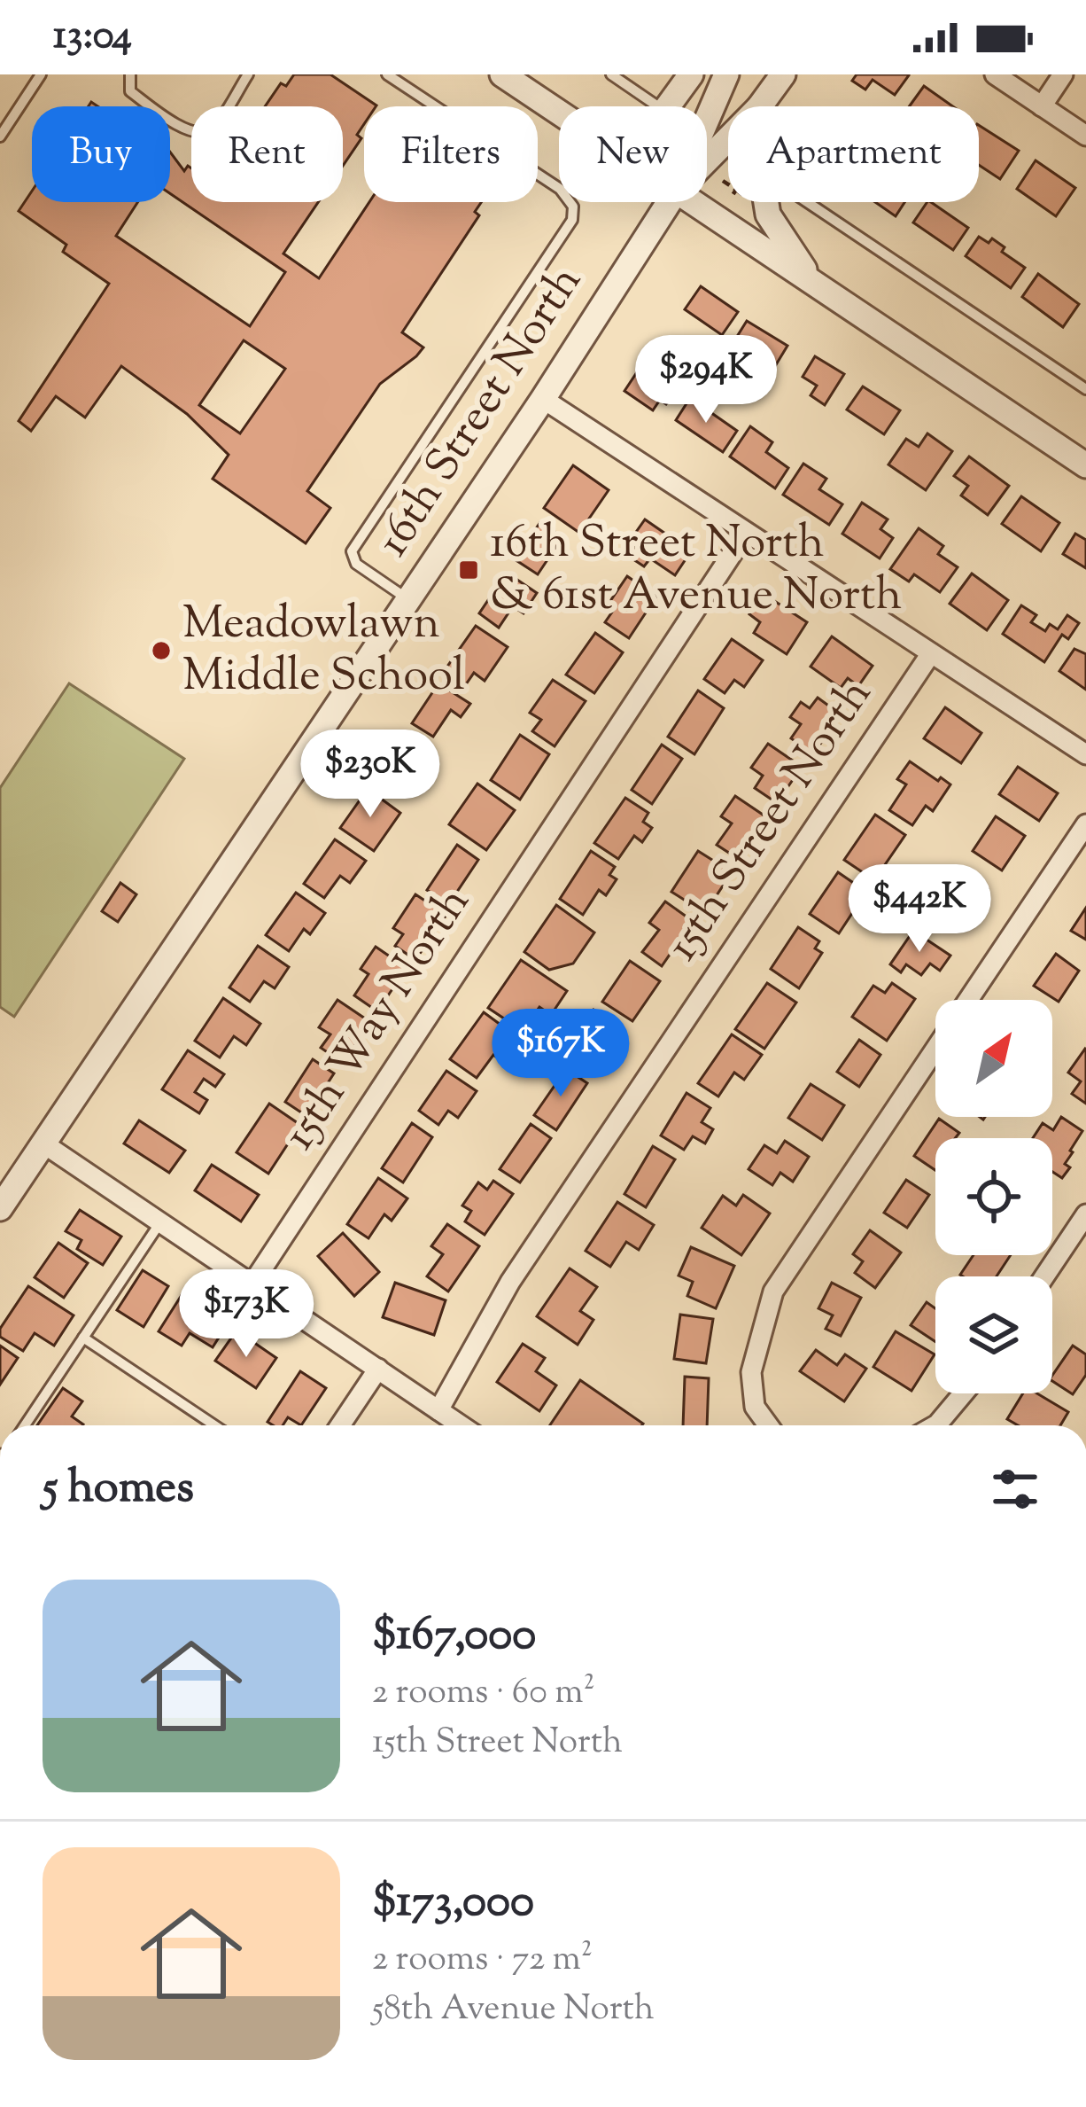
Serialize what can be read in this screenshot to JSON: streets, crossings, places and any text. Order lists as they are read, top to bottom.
{
  "streets": {
    "street": ["16th Street North", "15th Street North", "15th Way North"]
  },
  "places": {
    "transit": ["16th Street North & 61st Avenue North"],
    "other": ["Meadowlawn Middle School"]
  },
  "north": "top right",
  "page": {
    "status": "13:04",
    "chip": [
      "Buy",
      "Rent",
      "Filters",
      "New",
      "Apartment"
    ],
    "price": [
      "$294K",
      "$230K",
      "$442K",
      "$167K",
      "$173K"
    ],
    "heading": "5 homes",
    "list": [
      {
        "name": "$167,000",
        "note": "2 rooms · 60 m² · 15th Street North"
      },
      {
        "name": "$173,000",
        "note": "2 rooms · 72 m² · 58th Avenue North"
      }
    ]
  }
}
